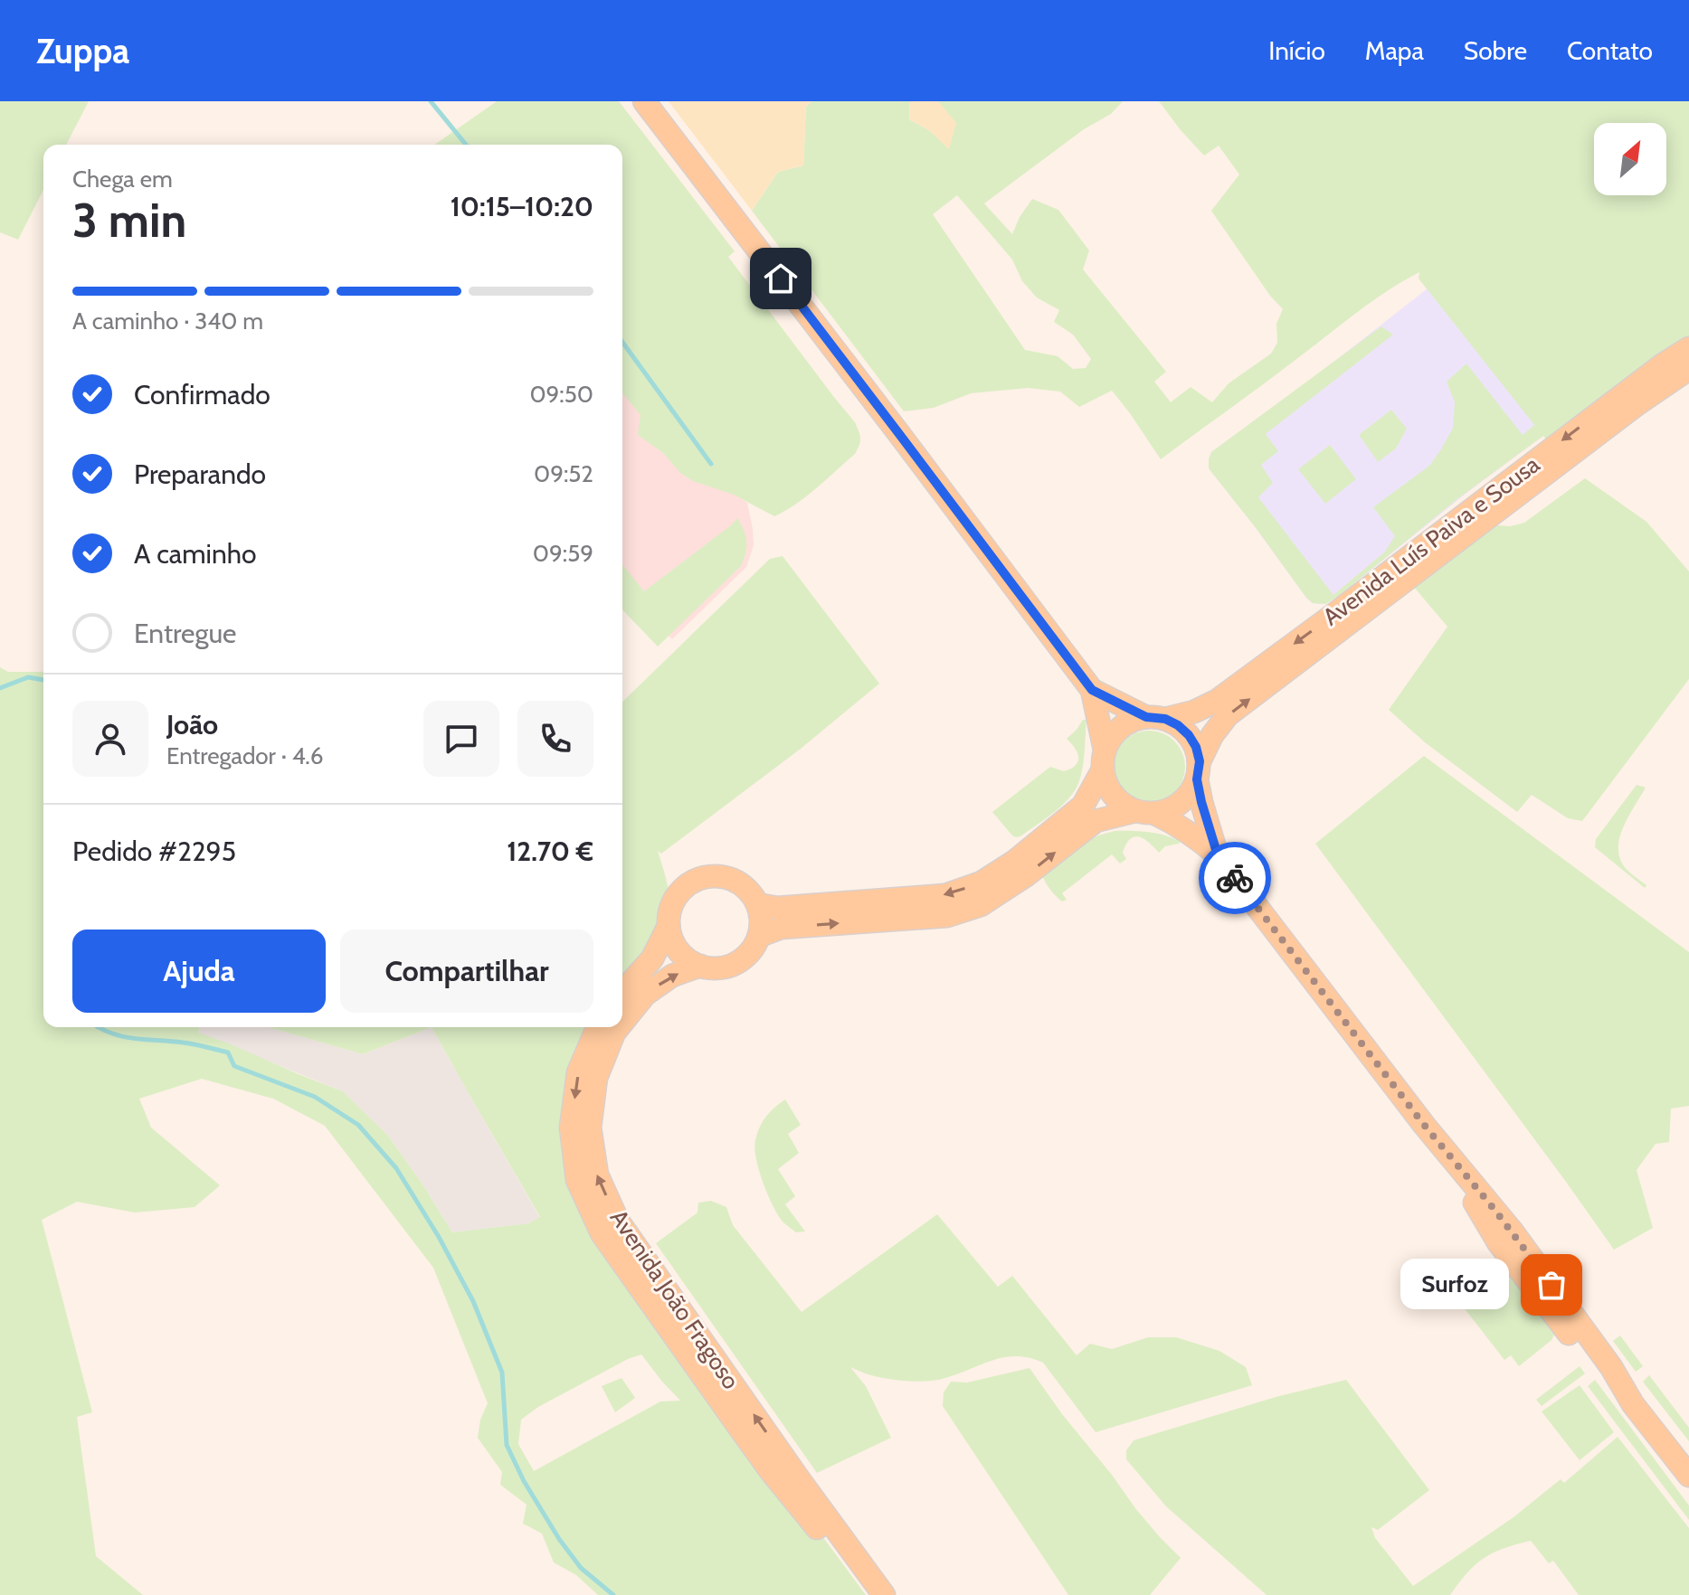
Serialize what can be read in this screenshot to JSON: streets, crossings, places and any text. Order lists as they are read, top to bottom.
{
  "streets": {
    "main road": ["Avenida Luís Paiva e Sousa", "Avenida João Fragoso"]
  },
  "places": ["Surfoz"],
  "north": "top right",
  "page": {
    "header": "Zuppa",
    "nav": [
      "Início",
      "Mapa",
      "Sobre",
      "Contato"
    ],
    "heading": ["3 min", "Chega em", "10:15–10:20"],
    "panel": [
      "João",
      "Entregador · 4.6",
      "Pedido #2295",
      "12.70 €"
    ],
    "bar": "A caminho · 340 m",
    "list": [
      ["Confirmado", "09:50"],
      ["Preparando", "09:52"],
      ["A caminho", "09:59"],
      "Entregue"
    ],
    "buttons": ["Ajuda", "Compartilhar"],
    "bubble": "Surfoz"
  }
}
